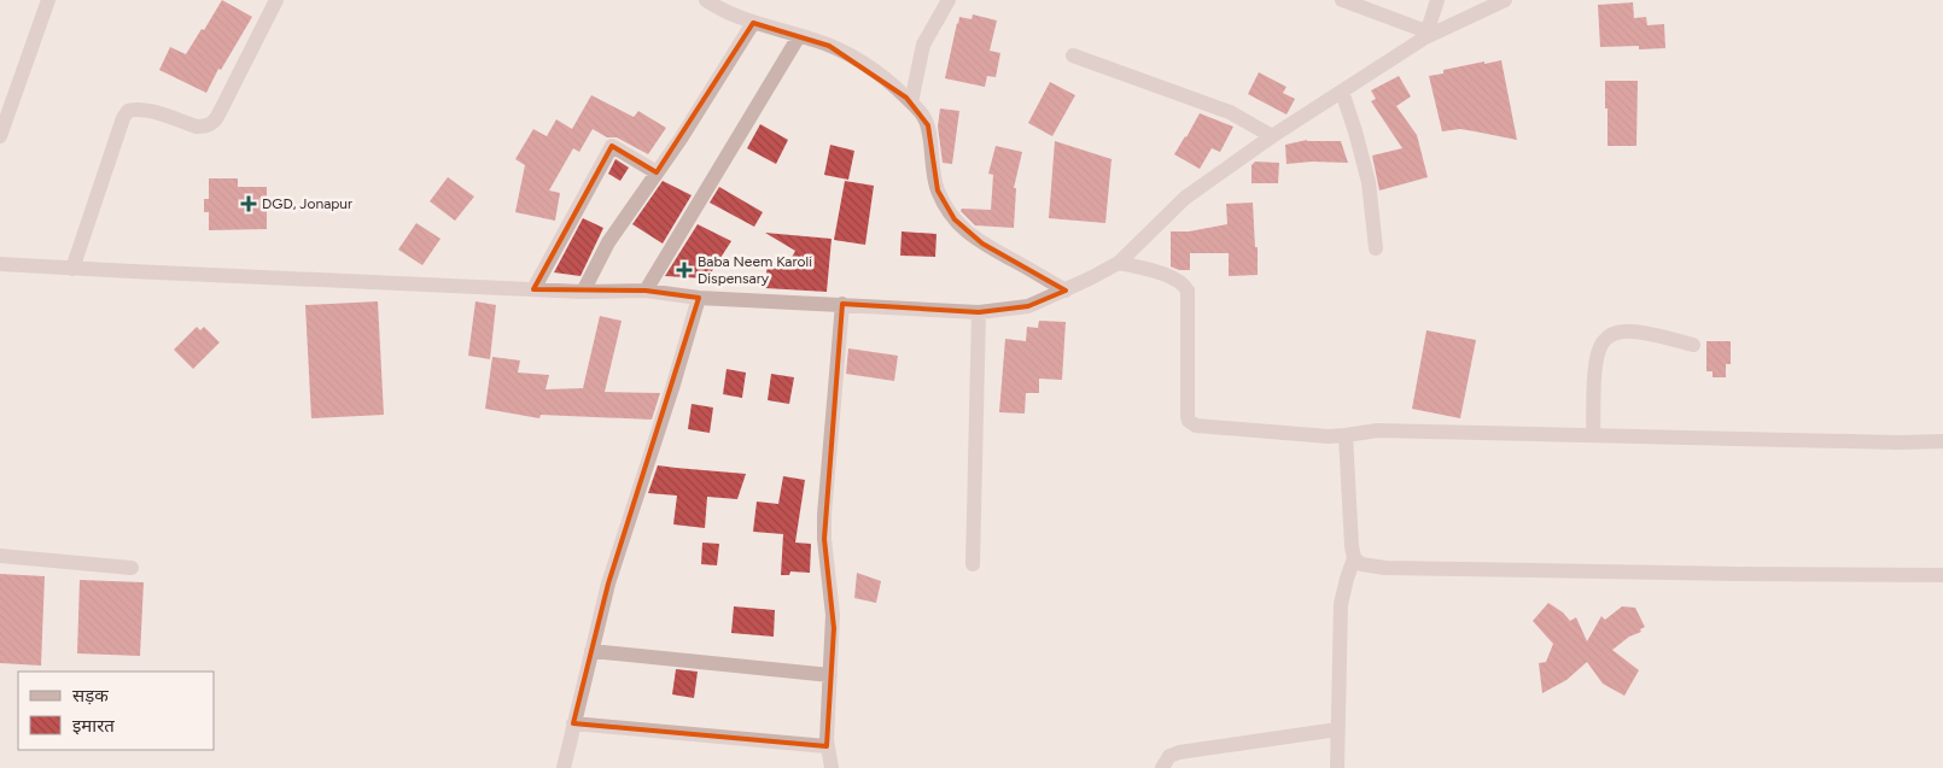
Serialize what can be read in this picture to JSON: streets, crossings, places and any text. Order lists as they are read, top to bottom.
{
  "places": {
    "health": ["DGD, Jonapur", "Baba Neem Karoli Dispensary"]
  },
  "legend": ["सड़क", "इमारत"]
}
